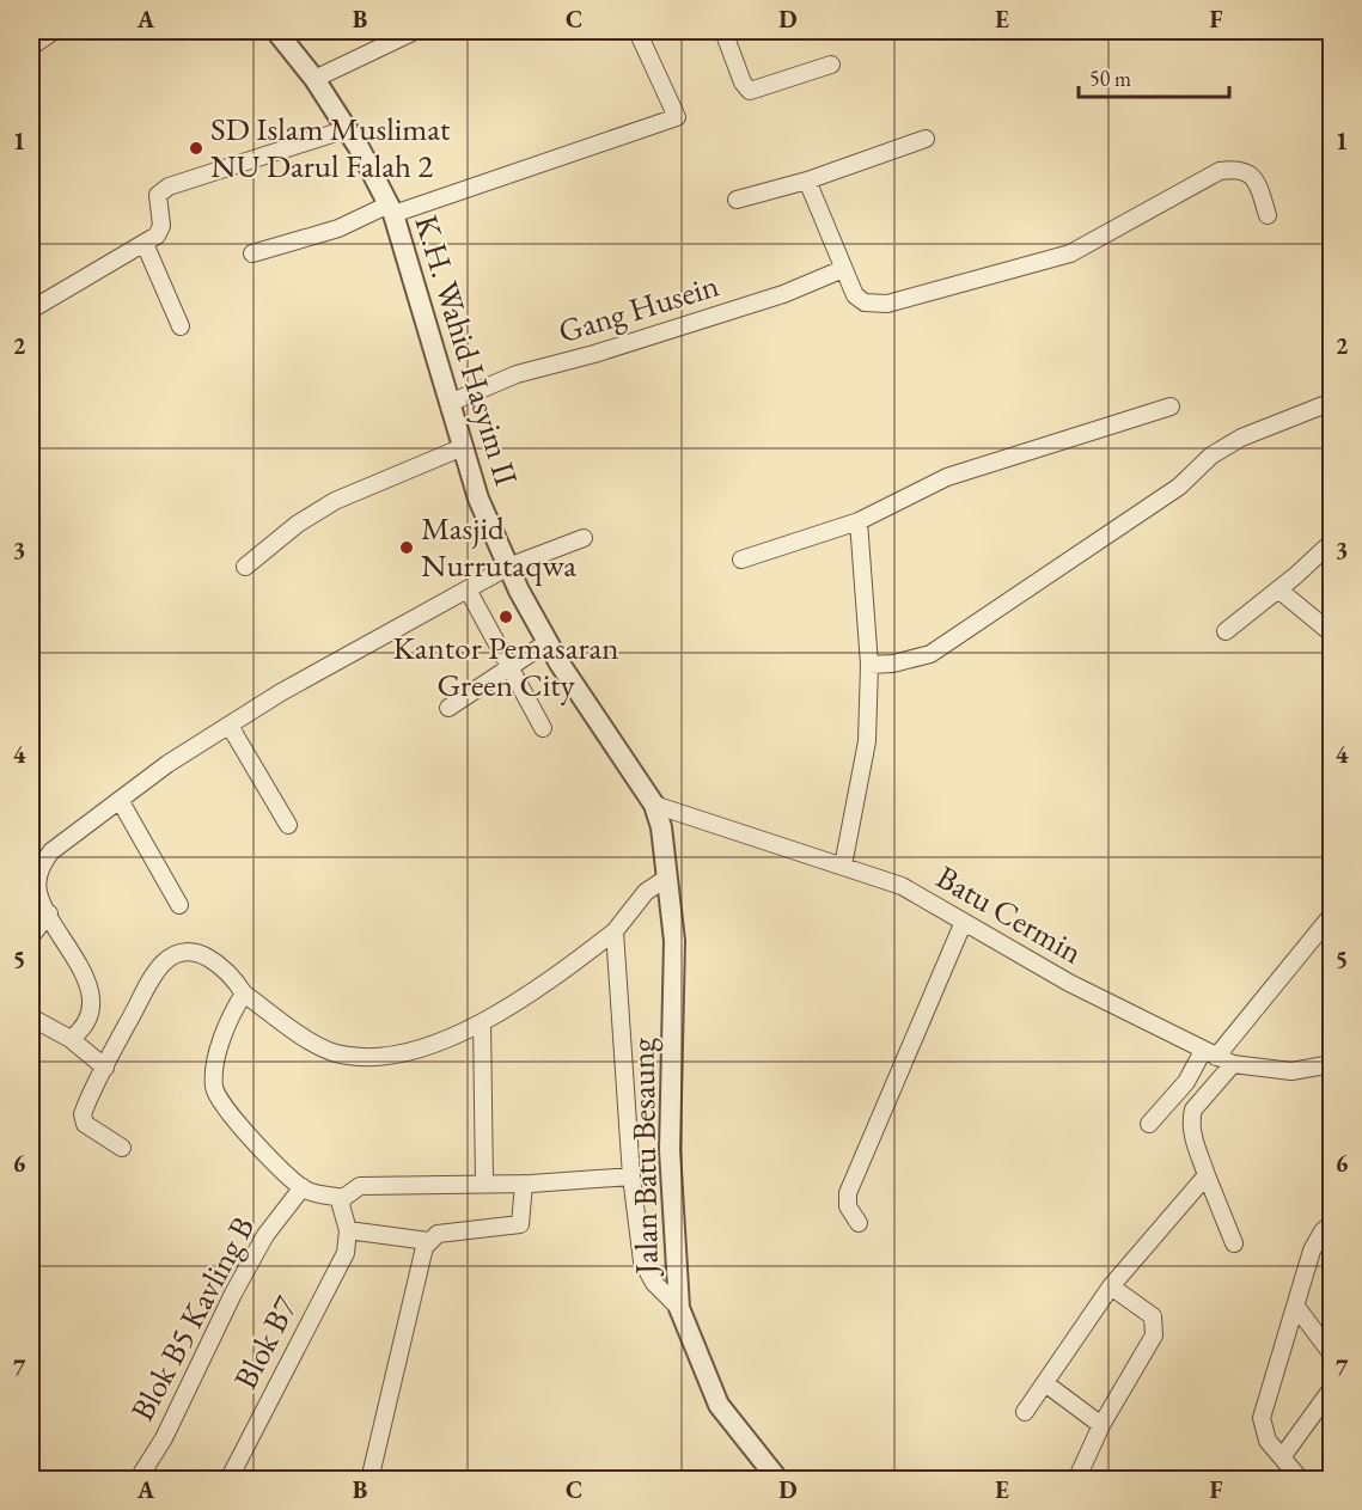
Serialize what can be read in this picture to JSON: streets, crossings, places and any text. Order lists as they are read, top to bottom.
{
  "streets": {
    "street": [
      "Gang Husein",
      "K.H. Wahid Hasyim II",
      "Batu Cermin",
      "Jalan Batu Besaung",
      "Blok B5 Kavling B",
      "Blok B7"
    ]
  },
  "crossings": [
    ["Gang Husein", "K.H. Wahid Hasyim II"],
    ["K.H. Wahid Hasyim II", "Batu Cermin"],
    ["K.H. Wahid Hasyim II", "Jalan Batu Besaung"],
    ["Batu Cermin", "Jalan Batu Besaung"]
  ],
  "places": ["SD Islam Muslimat NU Darul Falah 2", "Masjid Nurrutaqwa", "Kantor Pemasaran Green City"],
  "scale_bar": "50 m",
  "grid": {
    "columns": [
      "A",
      "B",
      "C",
      "D",
      "E",
      "F"
    ],
    "rows": [
      "1",
      "2",
      "3",
      "4",
      "5",
      "6",
      "7"
    ]
  }
}
